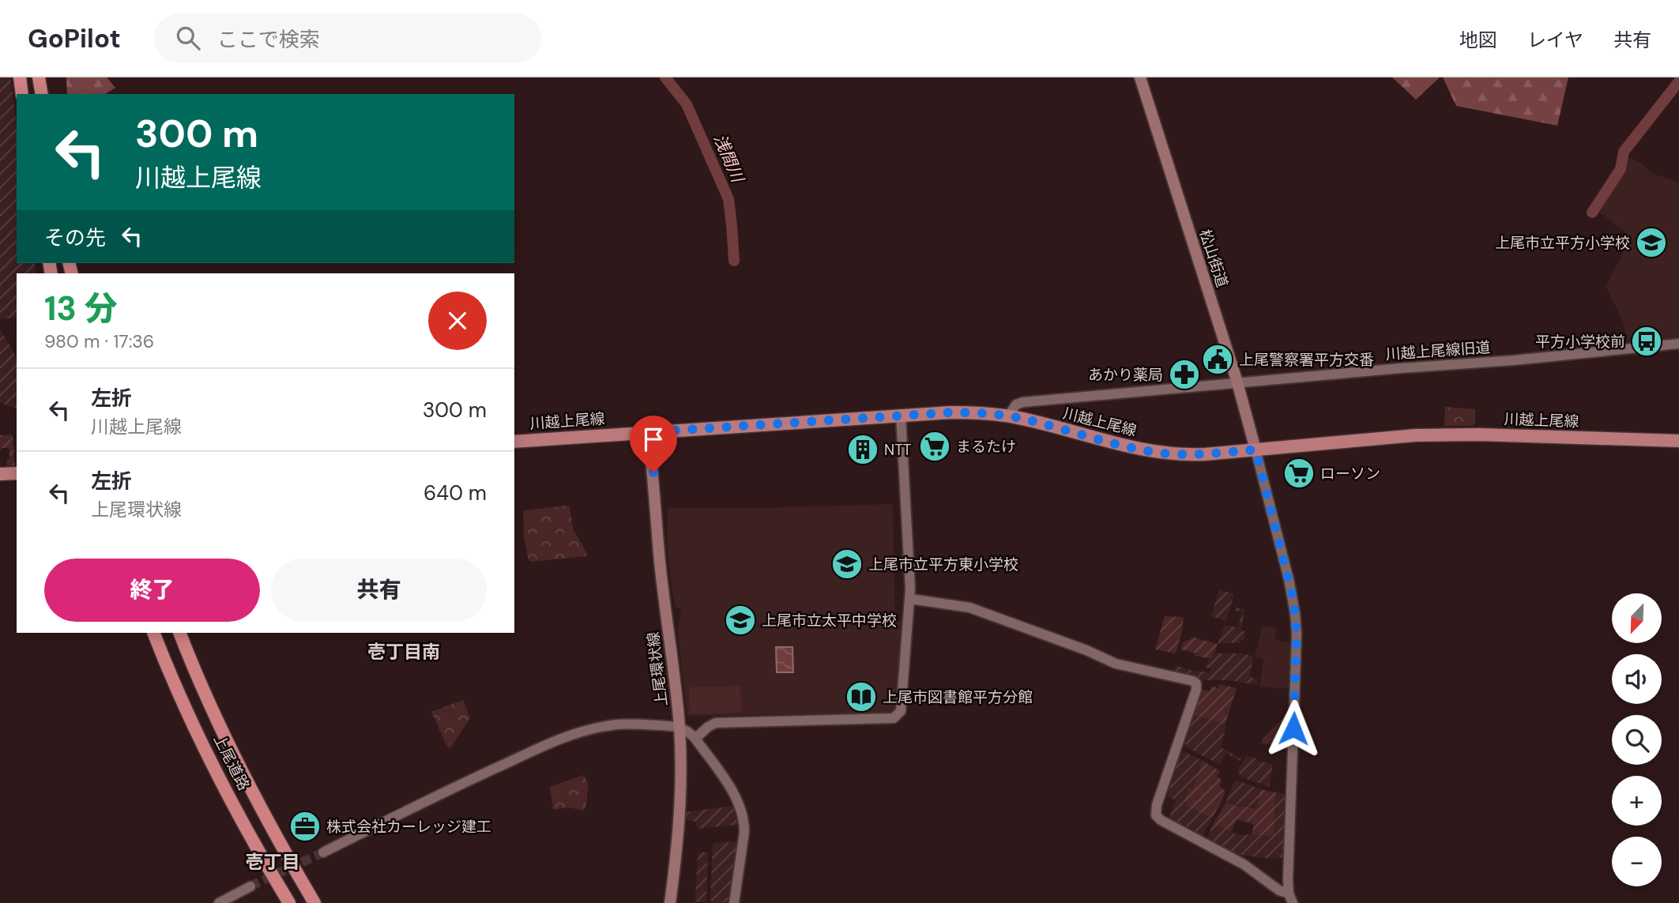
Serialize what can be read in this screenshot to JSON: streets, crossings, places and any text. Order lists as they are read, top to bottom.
{
  "streets": {
    "highway": ["上尾道路"],
    "main road": ["松山街道", "川越上尾線", "上尾環状線"],
    "street": ["川越上尾線旧道"]
  },
  "crossings": [
    ["松山街道", "川越上尾線旧道"],
    ["松山街道", "川越上尾線"],
    ["川越上尾線旧道", "川越上尾線"],
    ["川越上尾線", "上尾環状線"]
  ],
  "districts": ["壱丁目南", "壱丁目"],
  "water": ["浅間川"],
  "places": {
    "school or university": ["上尾市立平方小学校", "上尾市立平方東小学校", "上尾市立太平中学校"],
    "bus stop": ["平方小学校前"],
    "public building": ["上尾警察署平方交番"],
    "pharmacy": ["あかり薬局"],
    "supermarket": ["まるたけ", "ローソン"],
    "building": ["NTT"],
    "library": ["上尾市図書館平方分館"],
    "office": ["株式会社カーレッジ建工"]
  },
  "north": "bottom left",
  "page": {
    "header": "GoPilot",
    "search": "ここで検索",
    "nav": ["地図", "レイヤ", "共有"],
    "turn": ["300 m", "川越上尾線"],
    "then": "その先",
    "heading": ["13 分", "980 m · 17:36"],
    "list": [
      {
        "name": "左折",
        "note": "川越上尾線",
        "value": "300 m"
      },
      {
        "name": "左折",
        "note": "上尾環状線",
        "value": "640 m"
      }
    ],
    "buttons": ["終了", "共有"],
    "map_buttons": ["+", "−"]
  }
}
